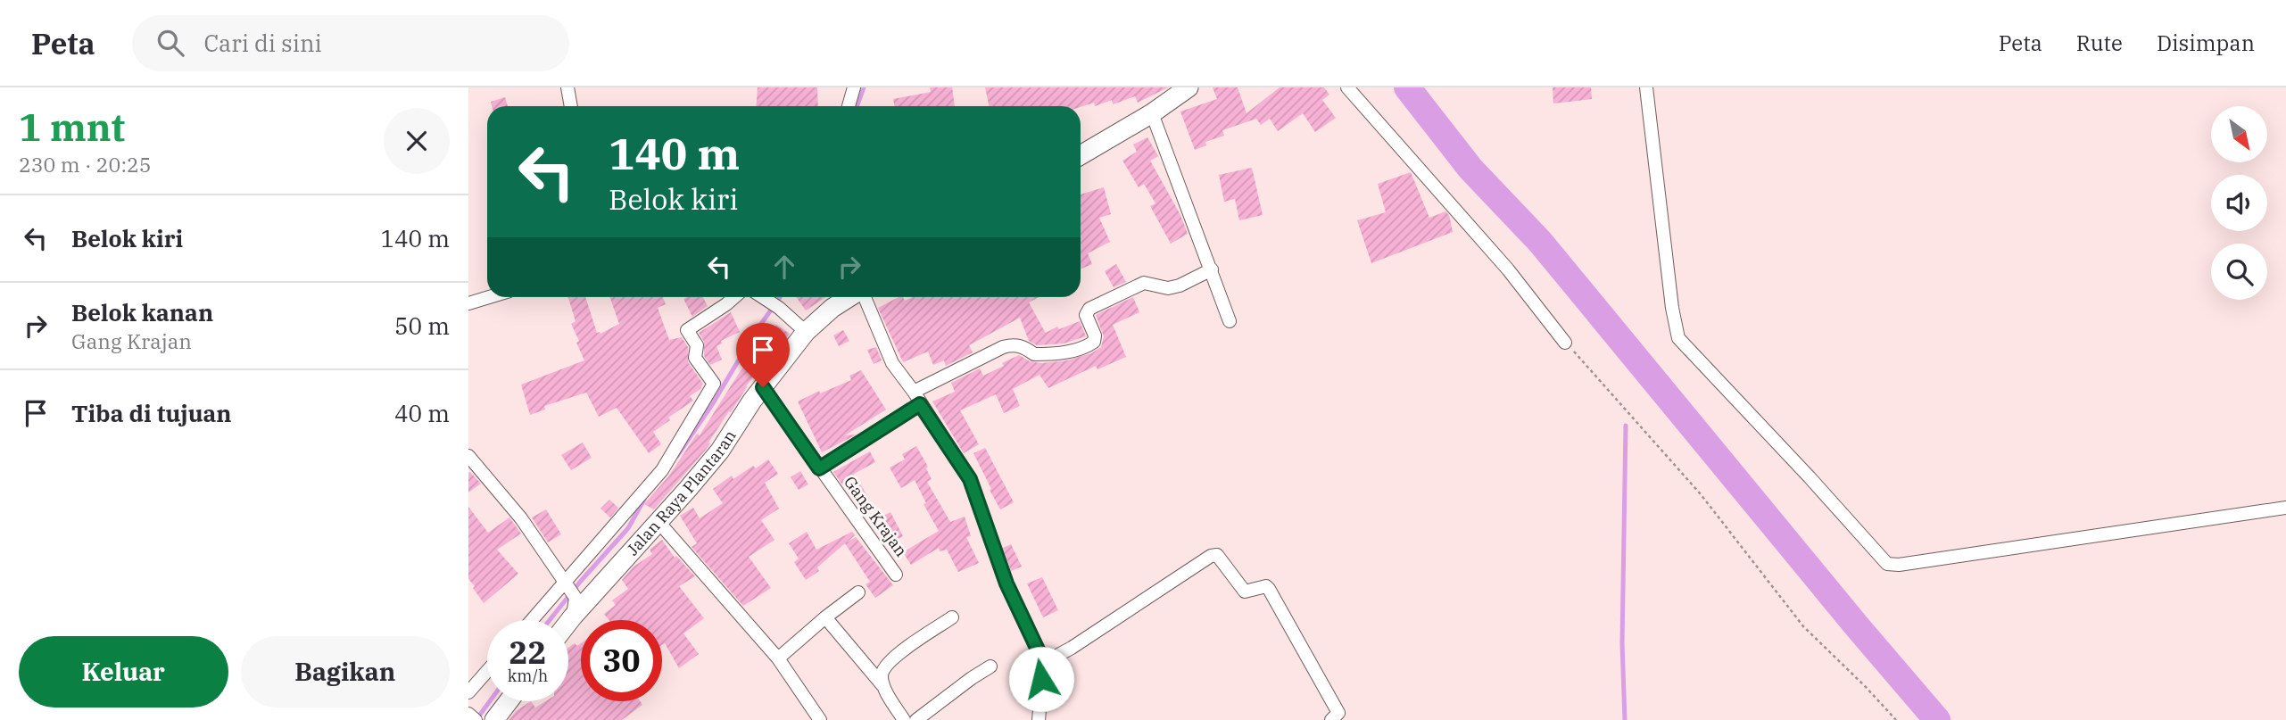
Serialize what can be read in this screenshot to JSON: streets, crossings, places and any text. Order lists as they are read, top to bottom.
{
  "streets": {
    "main road": ["Jalan Raya Plantaran"],
    "street": ["Gang Krajan"]
  },
  "crossings": [
    ["Jalan Raya Plantaran", "Gang Krajan"]
  ],
  "north": "bottom right",
  "page": {
    "header": "Peta",
    "search": "Cari di sini",
    "nav": ["Peta", "Rute", "Disimpan"],
    "heading": ["1 mnt", "230 m · 20:25"],
    "turn": ["140 m", "Belok kiri"],
    "list": [
      {
        "name": "Belok kiri",
        "value": "140 m"
      },
      {
        "name": "Belok kanan",
        "note": "Gang Krajan",
        "value": "50 m"
      },
      {
        "name": "Tiba di tujuan",
        "value": "40 m"
      }
    ],
    "speed": "22 km/h",
    "limit": "30",
    "buttons": ["Keluar", "Bagikan"]
  }
}
